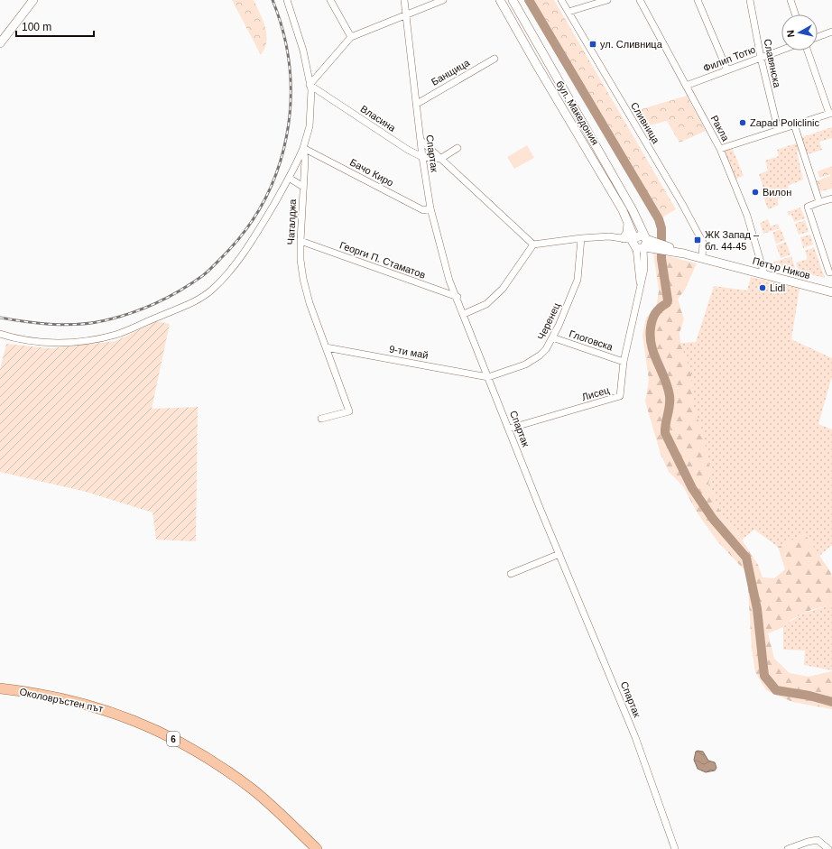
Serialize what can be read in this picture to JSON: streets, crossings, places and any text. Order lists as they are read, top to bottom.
{
  "streets": {
    "main road": ["Околовръстен път", "6"],
    "street": [
      "Филип Тотю",
      "Славянска",
      "Банщица",
      "бул. Македония",
      "Власина",
      "Сливница",
      "Ракла",
      "Спартак",
      "Бачо Киро",
      "Чаталджа",
      "Георги П. Стаматов",
      "Петър Ников",
      "Черенец",
      "Глоговска",
      "9-ти май",
      "Лисец"
    ]
  },
  "crossings": [
    ["Филип Тотю", "Славянска"],
    ["Филип Тотю", "Ракла"],
    ["Банщица", "Спартак"],
    ["бул. Македония", "Петър Ников"],
    ["бул. Македония", "Лисец"],
    ["Власина", "Спартак"],
    ["Власина", "Чаталджа"],
    ["Сливница", "Петър Ников"],
    ["Ракла", "Петър Ников"],
    ["Спартак", "Бачо Киро"],
    ["Спартак", "Георги П. Стаматов"],
    ["Спартак", "Черенец"],
    ["Спартак", "9-ти май"],
    ["Спартак", "Лисец"],
    ["Бачо Киро", "Чаталджа"],
    ["Чаталджа", "Георги П. Стаматов"],
    ["Чаталджа", "9-ти май"],
    ["Петър Ников", "Лисец"],
    ["Черенец", "Глоговска"],
    ["Черенец", "9-ти май"],
    ["Глоговска", "Лисец"]
  ],
  "places": {
    "transit": ["ул. Сливница", "ЖК Запад – бл. 44-45"],
    "other": ["Zapad Policlinic", "Вилон", "Lidl"]
  },
  "scale_bar": "100 m",
  "north": "left"
}
